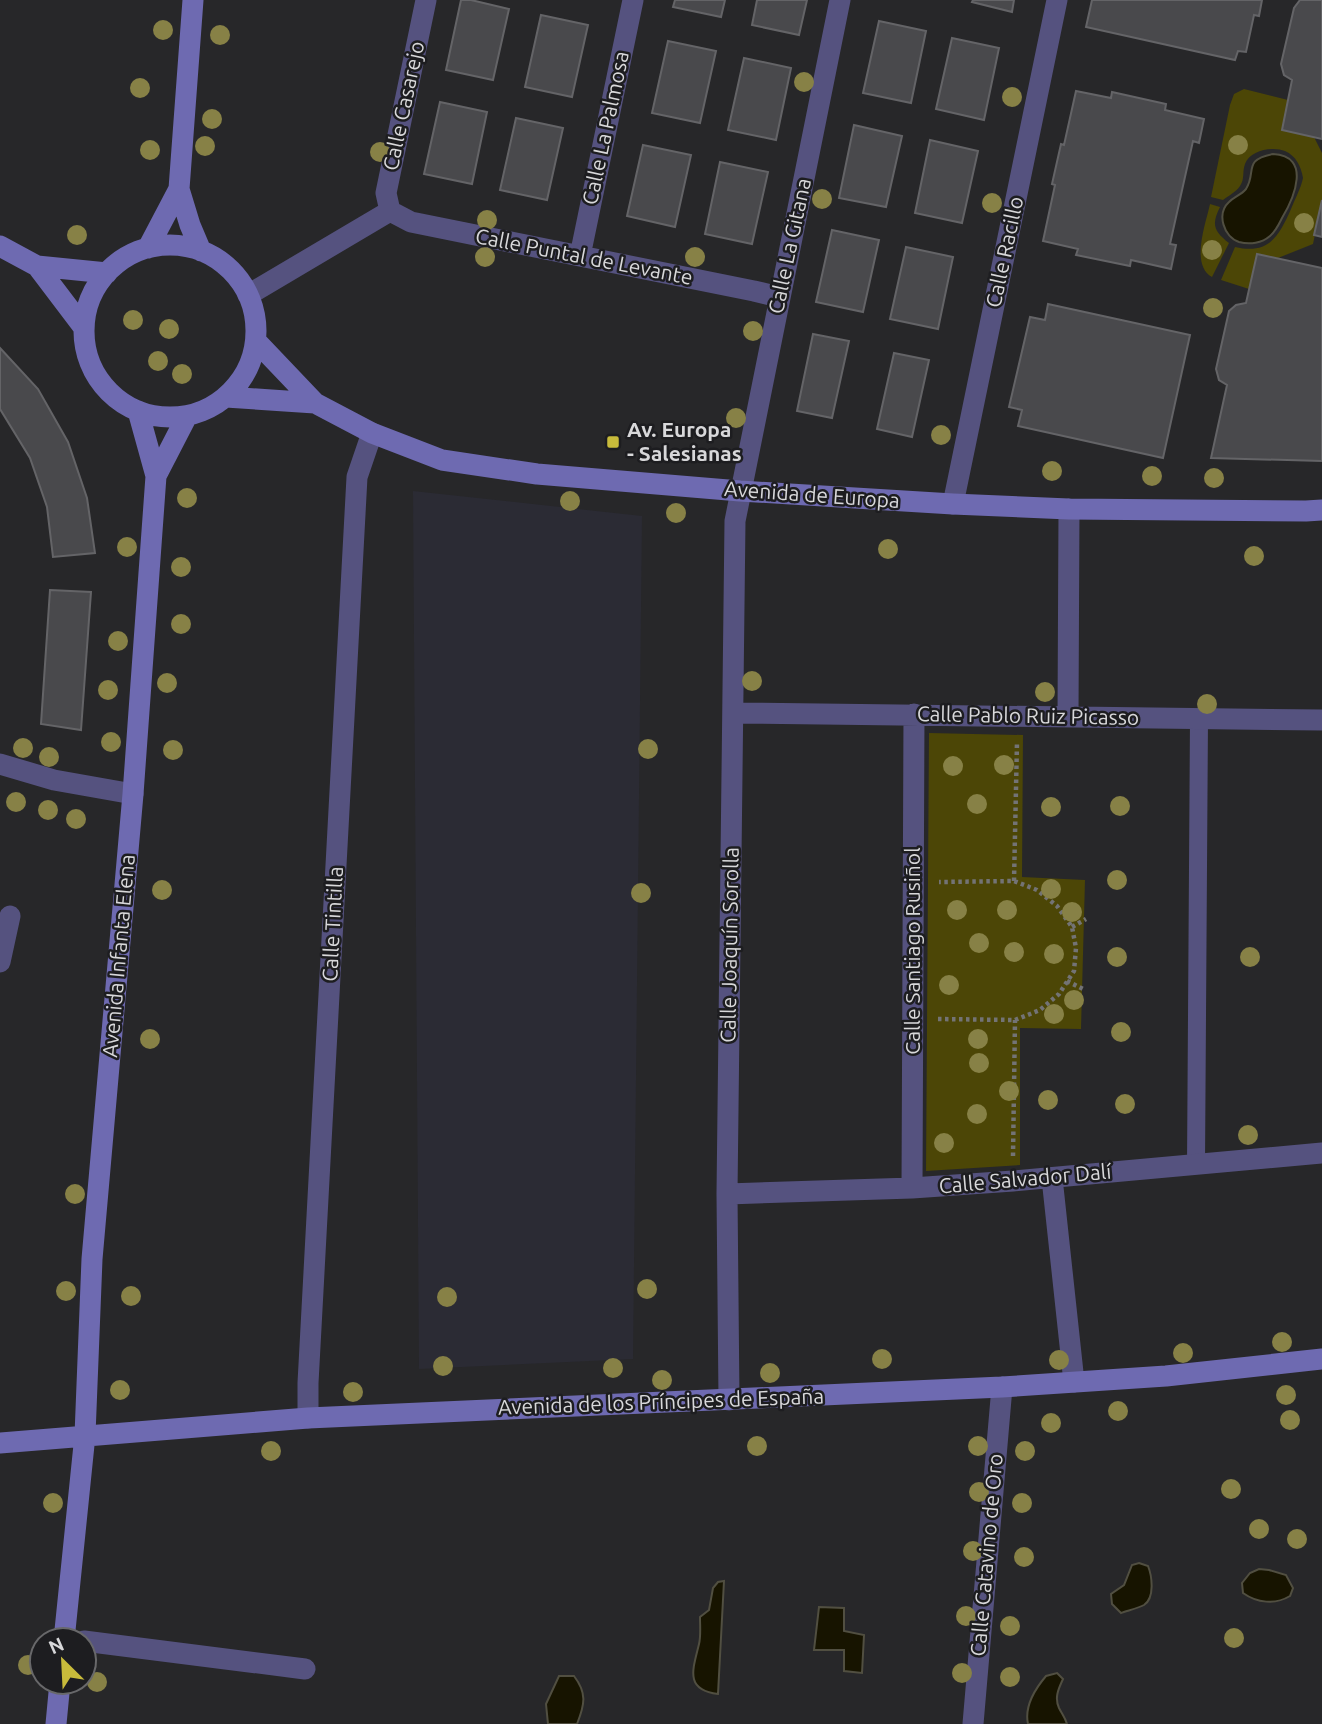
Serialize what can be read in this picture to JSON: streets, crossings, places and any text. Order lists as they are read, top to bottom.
{
  "streets": {
    "street": [
      "Calle Casarejo",
      "Calle La Palmosa",
      "Calle La Gitana",
      "Calle Racillo",
      "Calle Puntal de Levante",
      "Avenida de Europa",
      "Calle Pablo Ruiz Picasso",
      "Calle Tintilla",
      "Calle Joaquín Sorolla",
      "Calle Santiago Rusiñol",
      "Avenida Infanta Elena",
      "Calle Salvador Dalí",
      "Avenida de los Príncipes de España",
      "Calle Catavino de Oro"
    ]
  },
  "crossings": [
    ["Calle Casarejo", "Calle Puntal de Levante"],
    ["Calle La Palmosa", "Calle Puntal de Levante"],
    ["Calle La Gitana", "Calle Puntal de Levante"],
    ["Calle La Gitana", "Avenida de Europa"],
    ["Calle La Gitana", "Calle Joaquín Sorolla"],
    ["Calle Racillo", "Avenida de Europa"],
    ["Avenida de Europa", "Calle Tintilla"],
    ["Avenida de Europa", "Calle Joaquín Sorolla"],
    ["Avenida de Europa", "Avenida Infanta Elena"],
    ["Calle Pablo Ruiz Picasso", "Calle Joaquín Sorolla"],
    ["Calle Pablo Ruiz Picasso", "Calle Santiago Rusiñol"],
    ["Calle Tintilla", "Avenida de los Príncipes de España"],
    ["Calle Joaquín Sorolla", "Calle Salvador Dalí"],
    ["Calle Joaquín Sorolla", "Avenida de los Príncipes de España"],
    ["Calle Santiago Rusiñol", "Calle Salvador Dalí"],
    ["Avenida Infanta Elena", "Avenida de los Príncipes de España"],
    ["Avenida de los Príncipes de España", "Calle Catavino de Oro"]
  ],
  "places": {
    "transit": ["Av. Europa - Salesianas"]
  },
  "north": "top left"
}
